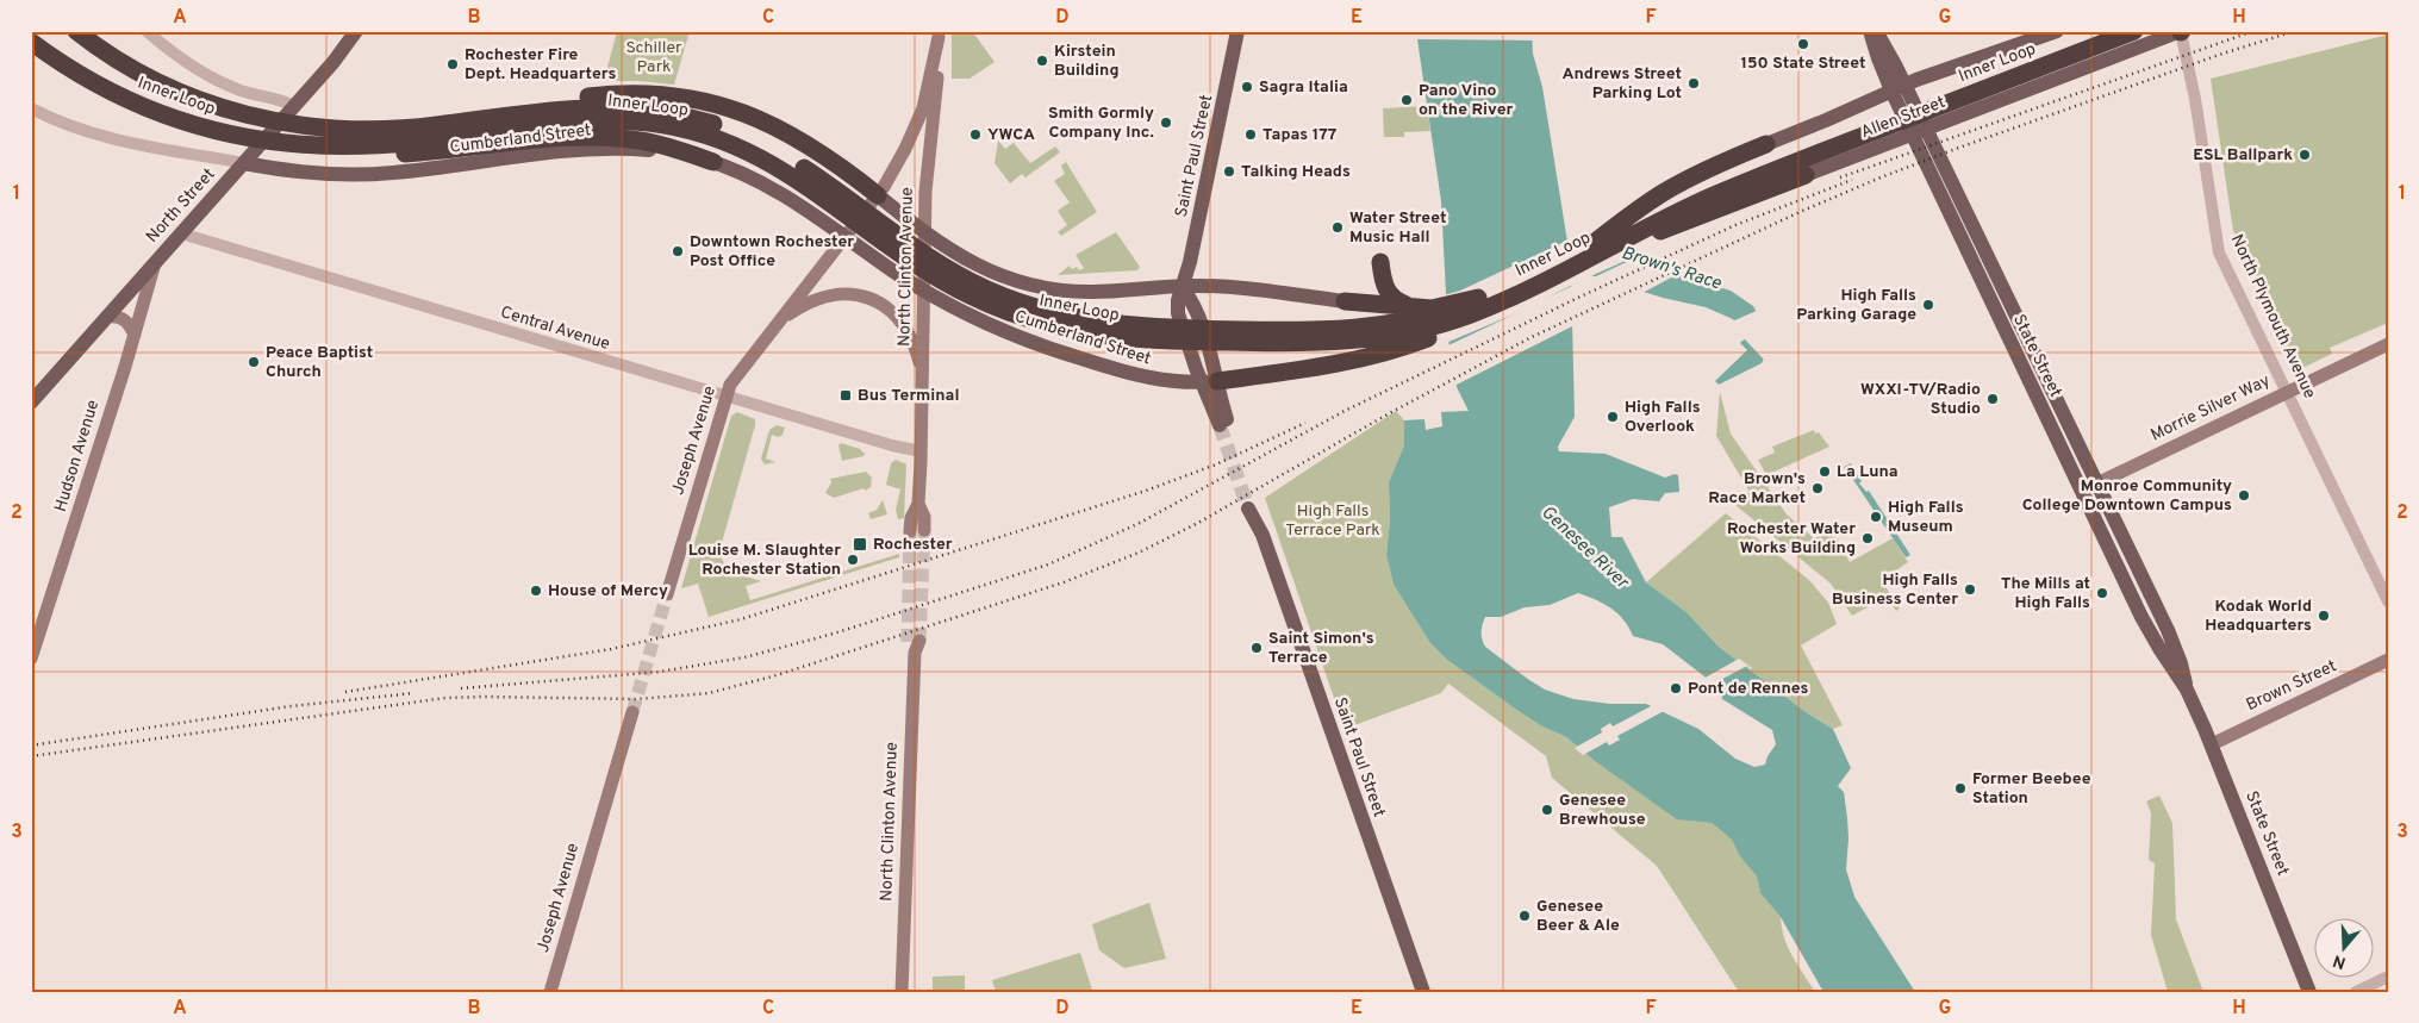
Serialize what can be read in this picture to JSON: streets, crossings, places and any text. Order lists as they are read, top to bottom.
{
  "streets": {
    "highway": ["Inner Loop"],
    "main road": [
      "Allen Street",
      "Cumberland Street",
      "Saint Paul Street",
      "North Street",
      "North Clinton Avenue",
      "State Street",
      "Morrie Silver Way",
      "Joseph Avenue",
      "Hudson Avenue",
      "Brown Street"
    ],
    "street": ["North Plymouth Avenue", "Central Avenue"]
  },
  "crossings": [
    ["Inner Loop", "Cumberland Street"],
    ["Inner Loop", "North Street"],
    ["Allen Street", "North Plymouth Avenue"],
    ["Allen Street", "State Street"],
    ["Cumberland Street", "Saint Paul Street"],
    ["Cumberland Street", "North Street"],
    ["Cumberland Street", "North Clinton Avenue"],
    ["Cumberland Street", "Joseph Avenue"],
    ["North Street", "Central Avenue"],
    ["North Street", "Hudson Avenue"],
    ["North Clinton Avenue", "Central Avenue"],
    ["North Clinton Avenue", "Joseph Avenue"],
    ["North Plymouth Avenue", "Morrie Silver Way"],
    ["Central Avenue", "Joseph Avenue"],
    ["State Street", "Morrie Silver Way"],
    ["State Street", "Brown Street"]
  ],
  "water": ["Brown's Race", "Genesee River"],
  "parks": ["Schiller Park", "High Falls Terrace Park"],
  "places": {
    "other": [
      "150 State Street",
      "Kirstein Building",
      "Rochester Fire Dept. Headquarters",
      "Andrews Street Parking Lot",
      "Sagra Italia",
      "Pano Vino on the River",
      "Smith Gormly Company Inc.",
      "YWCA",
      "Tapas 177",
      "ESL Ballpark",
      "Talking Heads",
      "Water Street Music Hall",
      "Downtown Rochester Post Office",
      "High Falls Parking Garage",
      "Peace Baptist Church",
      "WXXI-TV/Radio Studio",
      "High Falls Overlook",
      "La Luna",
      "Brown's Race Market",
      "Monroe Community College Downtown Campus",
      "High Falls Museum",
      "Rochester Water Works Building",
      "Louise M. Slaughter Rochester Station",
      "High Falls Business Center",
      "House of Mercy",
      "The Mills at High Falls",
      "Kodak World Headquarters",
      "Saint Simon's Terrace",
      "Pont de Rennes",
      "Former Beebee Station",
      "Genesee Brewhouse",
      "Genesee Beer & Ale"
    ],
    "transit": ["Bus Terminal", "Rochester"]
  },
  "north": "bottom",
  "grid": {
    "columns": [
      "A",
      "B",
      "C",
      "D",
      "E",
      "F",
      "G",
      "H"
    ],
    "rows": ["1", "2", "3"]
  }
}
